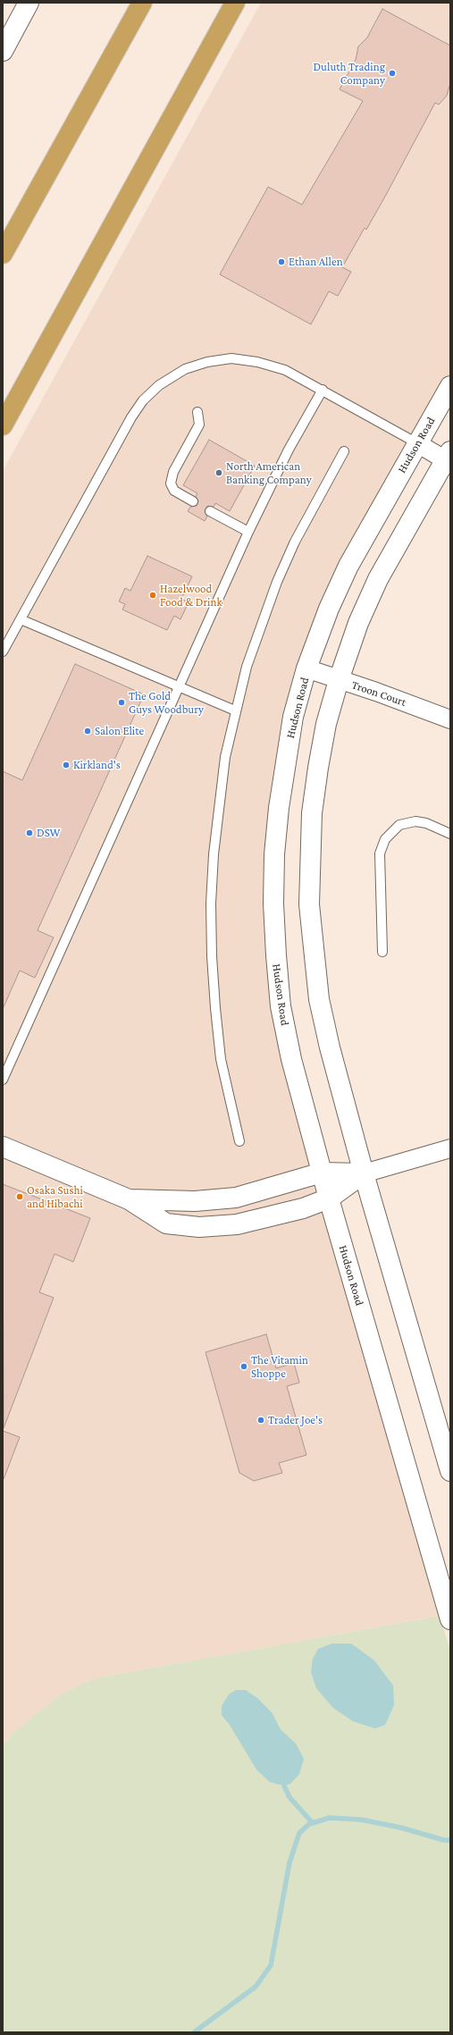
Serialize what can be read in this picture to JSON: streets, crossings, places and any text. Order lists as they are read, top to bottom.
{
  "streets": {
    "street": ["Hudson Road", "Troon Court"]
  },
  "crossings": [
    ["Hudson Road", "Troon Court"]
  ],
  "places": [
    "Duluth Trading Company",
    "Ethan Allen",
    "North American Banking Company",
    "Hazelwood Food & Drink",
    "The Gold Guys Woodbury",
    "Salon Elite",
    "Kirkland's",
    "DSW",
    "Osaka Sushi and Hibachi",
    "The Vitamin Shoppe",
    "Trader Joe's"
  ]
}
